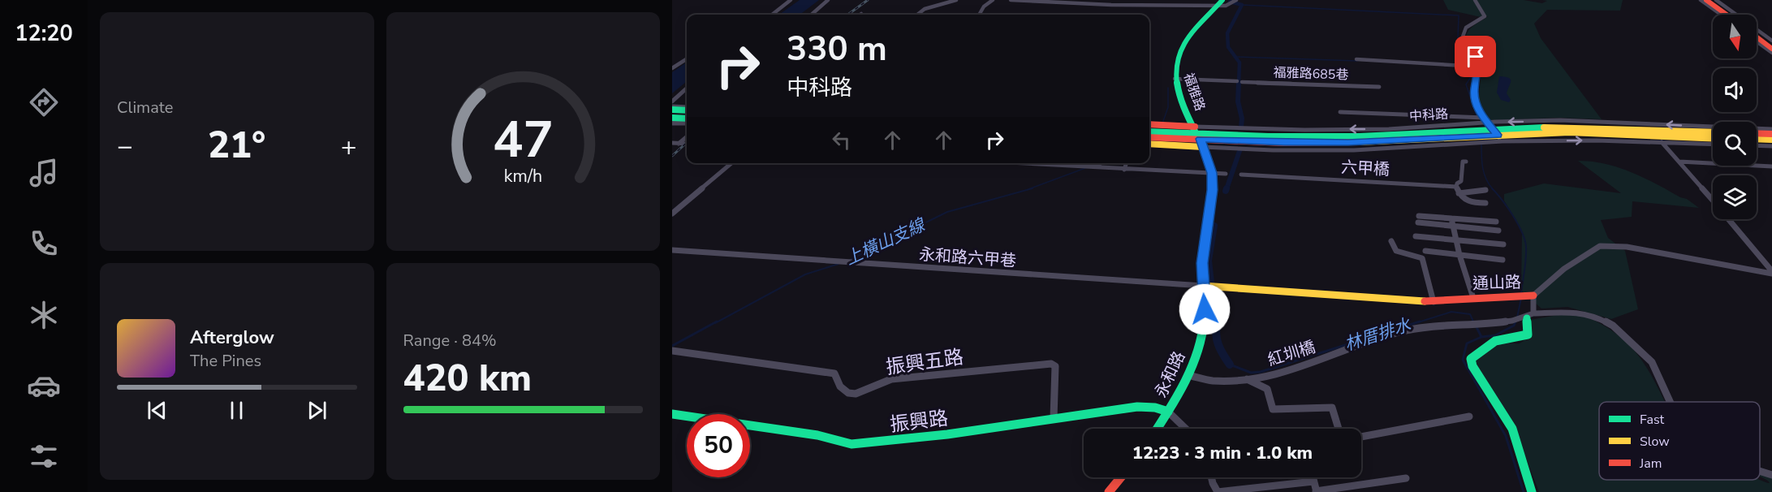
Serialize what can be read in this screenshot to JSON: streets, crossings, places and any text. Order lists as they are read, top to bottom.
{
  "streets": {
    "street": [
      "福雅路685巷",
      "福雅路",
      "中科路",
      "六甲橋",
      "永和路六甲巷",
      "通山路",
      "紅圳橋",
      "振興五路",
      "永和路",
      "振興路"
    ]
  },
  "crossings": [
    ["福雅路685巷", "福雅路"],
    ["福雅路", "中科路"],
    ["福雅路", "永和路"],
    ["中科路", "永和路"],
    ["永和路六甲巷", "通山路"],
    ["永和路六甲巷", "永和路"],
    ["通山路", "永和路"],
    ["紅圳橋", "永和路"],
    ["振興五路", "振興路"],
    ["永和路", "振興路"]
  ],
  "water": ["上橫山支線", "林厝排水"],
  "legend": ["Fast", "Slow", "Jam"],
  "north": "bottom",
  "page": {
    "tabs": "12:20",
    "tile": [
      "Climate",
      ["Range · 84%", "420 km"]
    ],
    "turn": ["330 m", "中科路"],
    "heat": ["−", "21°", "+"],
    "song": ["Afterglow", "The Pines"],
    "limit": "50",
    "trip": "12:23 · 3 min · 1.0 km",
    "gauge": ["47", "km/h"]
  }
}
